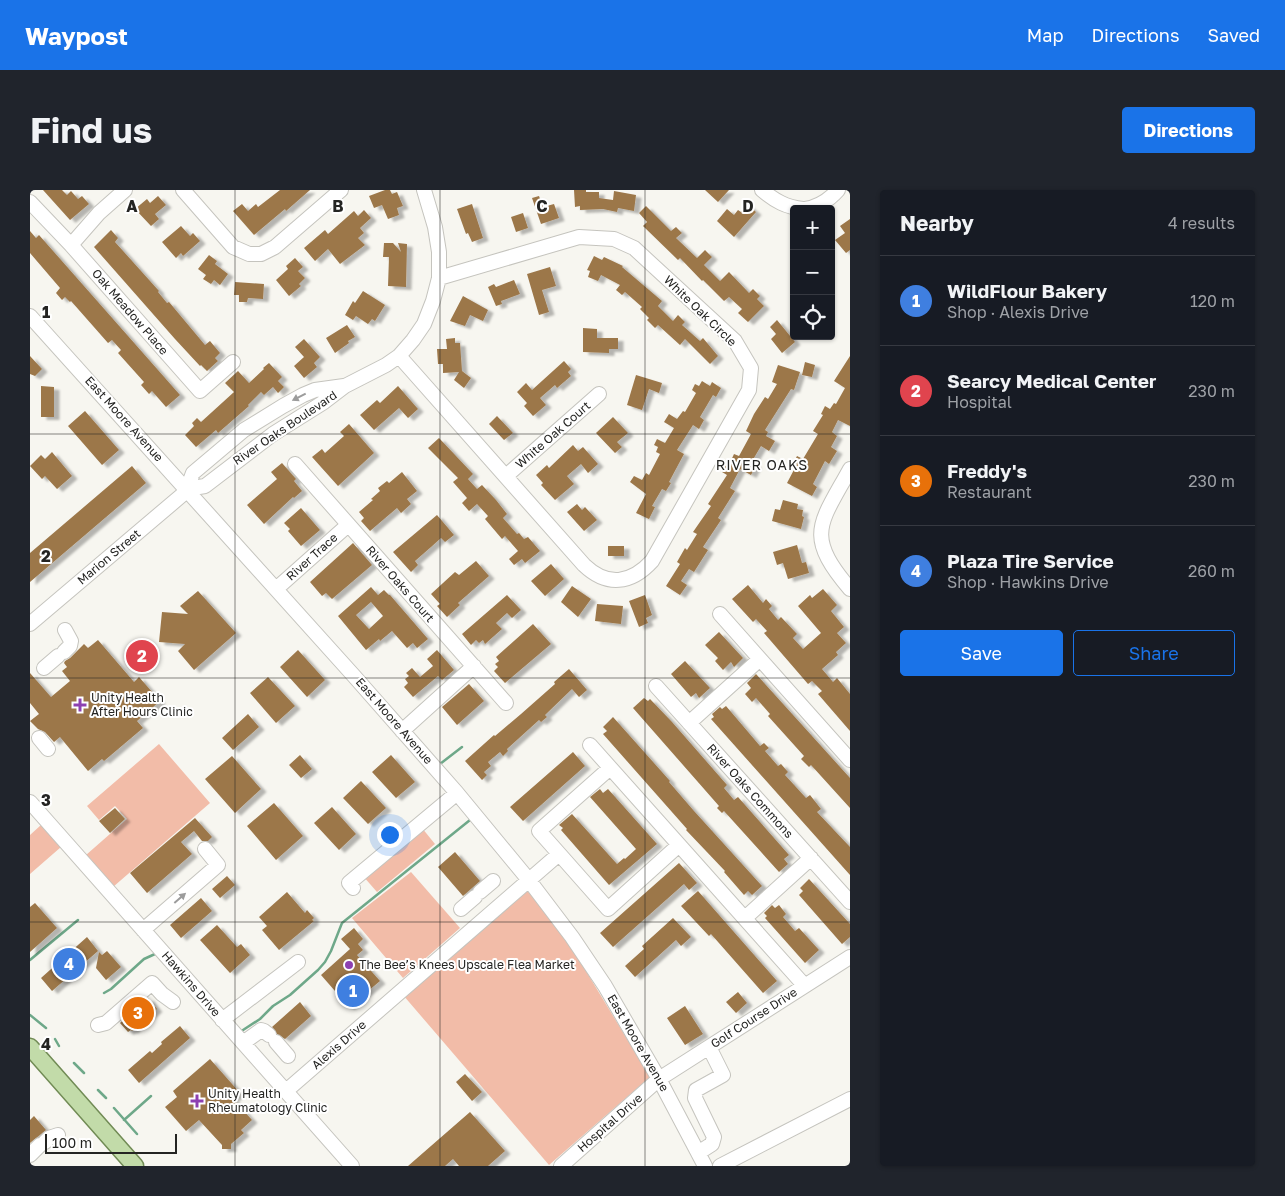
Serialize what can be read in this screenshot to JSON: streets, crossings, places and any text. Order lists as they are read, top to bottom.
{
  "streets": {
    "street": [
      "White Oak Circle",
      "Oak Meadow Place",
      "East Moore Avenue",
      "River Oaks Boulevard",
      "White Oak Court",
      "Marion Street",
      "River Trace",
      "River Oaks Court",
      "River Oaks Commons",
      "Hawkins Drive",
      "Golf Course Drive",
      "Alexis Drive",
      "Hospital Drive"
    ]
  },
  "crossings": [
    ["White Oak Circle", "River Oaks Boulevard"],
    ["White Oak Circle", "White Oak Court"],
    ["East Moore Avenue", "River Oaks Boulevard"],
    ["East Moore Avenue", "Marion Street"],
    ["East Moore Avenue", "River Trace"],
    ["East Moore Avenue", "Golf Course Drive"],
    ["East Moore Avenue", "Alexis Drive"],
    ["East Moore Avenue", "Hospital Drive"],
    ["River Oaks Boulevard", "Marion Street"],
    ["River Trace", "River Oaks Court"],
    ["Hawkins Drive", "Alexis Drive"],
    ["Golf Course Drive", "Hospital Drive"]
  ],
  "districts": ["RIVER OAKS"],
  "places": {
    "health": ["Unity Health After Hours Clinic", "Unity Health Rheumatology Clinic"],
    "other": ["The Bee’s Knees Upscale Flea Market"]
  },
  "scale_bar": "100 m",
  "page": {
    "header": "Waypost",
    "nav": ["Map", "Directions", "Saved"],
    "buttons": [
      "Directions",
      ["Save", "Share"]
    ],
    "title": "Find us",
    "heading": ["Nearby", "4 results"],
    "map_buttons": ["+", "−"],
    "list": [
      {
        "mark": "1",
        "name": "WildFlour Bakery",
        "note": "Shop · Alexis Drive",
        "value": "120 m"
      },
      {
        "mark": "2",
        "name": "Searcy Medical Center",
        "note": "Hospital",
        "value": "230 m"
      },
      {
        "mark": "3",
        "name": "Freddy's",
        "note": "Restaurant",
        "value": "230 m"
      },
      {
        "mark": "4",
        "name": "Plaza Tire Service",
        "note": "Shop · Hawkins Drive",
        "value": "260 m"
      }
    ],
    "pins": [
      "2",
      "4",
      "1",
      "3"
    ],
    "scale": "100 m"
  },
  "grid": {
    "columns": [
      "A",
      "B",
      "C",
      "D"
    ],
    "rows": [
      "1",
      "2",
      "3",
      "4"
    ]
  }
}
